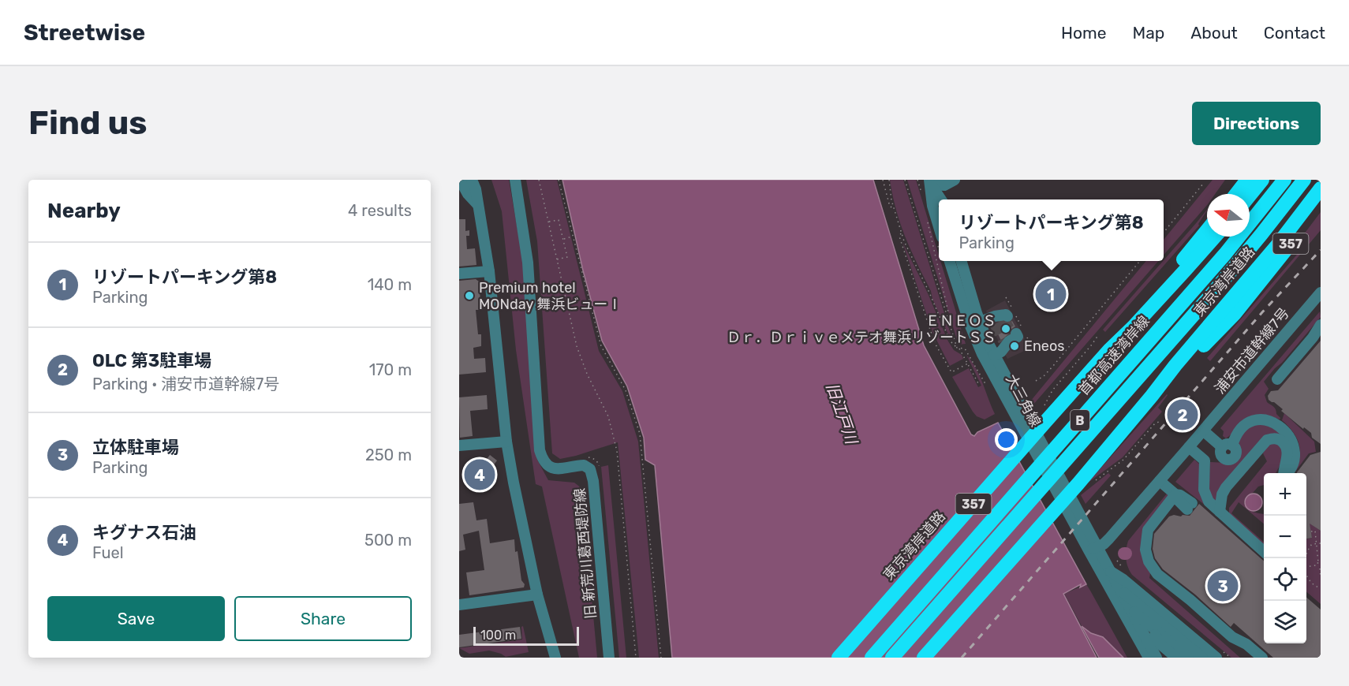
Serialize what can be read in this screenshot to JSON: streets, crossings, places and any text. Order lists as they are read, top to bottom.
{
  "streets": {
    "highway": [
      "357",
      "東京湾岸道路",
      "首都高速湾岸線",
      "B"
    ],
    "street": ["浦安市道幹線7号", "大三角線", "旧 新荒川葛西堤防線"]
  },
  "crossings": [
    ["浦安市道幹線7号", "大三角線"]
  ],
  "water": ["旧江戸川"],
  "places": ["Premium hotel MONday 舞浜ビューⅠ", "ＥＮＥＯＳ Ｄｒ．Ｄｒｉｖｅメテオ舞浜リゾートＳＳ", "Eneos"],
  "scale_bar": "100 m",
  "north": "left",
  "page": {
    "header": "Streetwise",
    "nav": [
      "Home",
      "Map",
      "About",
      "Contact"
    ],
    "buttons": [
      "Directions",
      ["Save", "Share"]
    ],
    "title": "Find us",
    "heading": ["Nearby", "4 results"],
    "popup": ["リゾートパーキング第8", "Parking"],
    "list": [
      {
        "mark": "1",
        "name": "リゾートパーキング第8",
        "note": "Parking",
        "value": "140 m"
      },
      {
        "mark": "2",
        "name": "OLC 第3駐車場",
        "note": "Parking · 浦安市道幹線7号",
        "value": "170 m"
      },
      {
        "mark": "3",
        "name": "立体駐車場",
        "note": "Parking",
        "value": "250 m"
      },
      {
        "mark": "4",
        "name": "キグナス石油",
        "note": "Fuel",
        "value": "500 m"
      }
    ],
    "pins": [
      "1",
      "2",
      "4",
      "3"
    ],
    "map_buttons": ["+", "−"],
    "scale": "100 m"
  }
}
